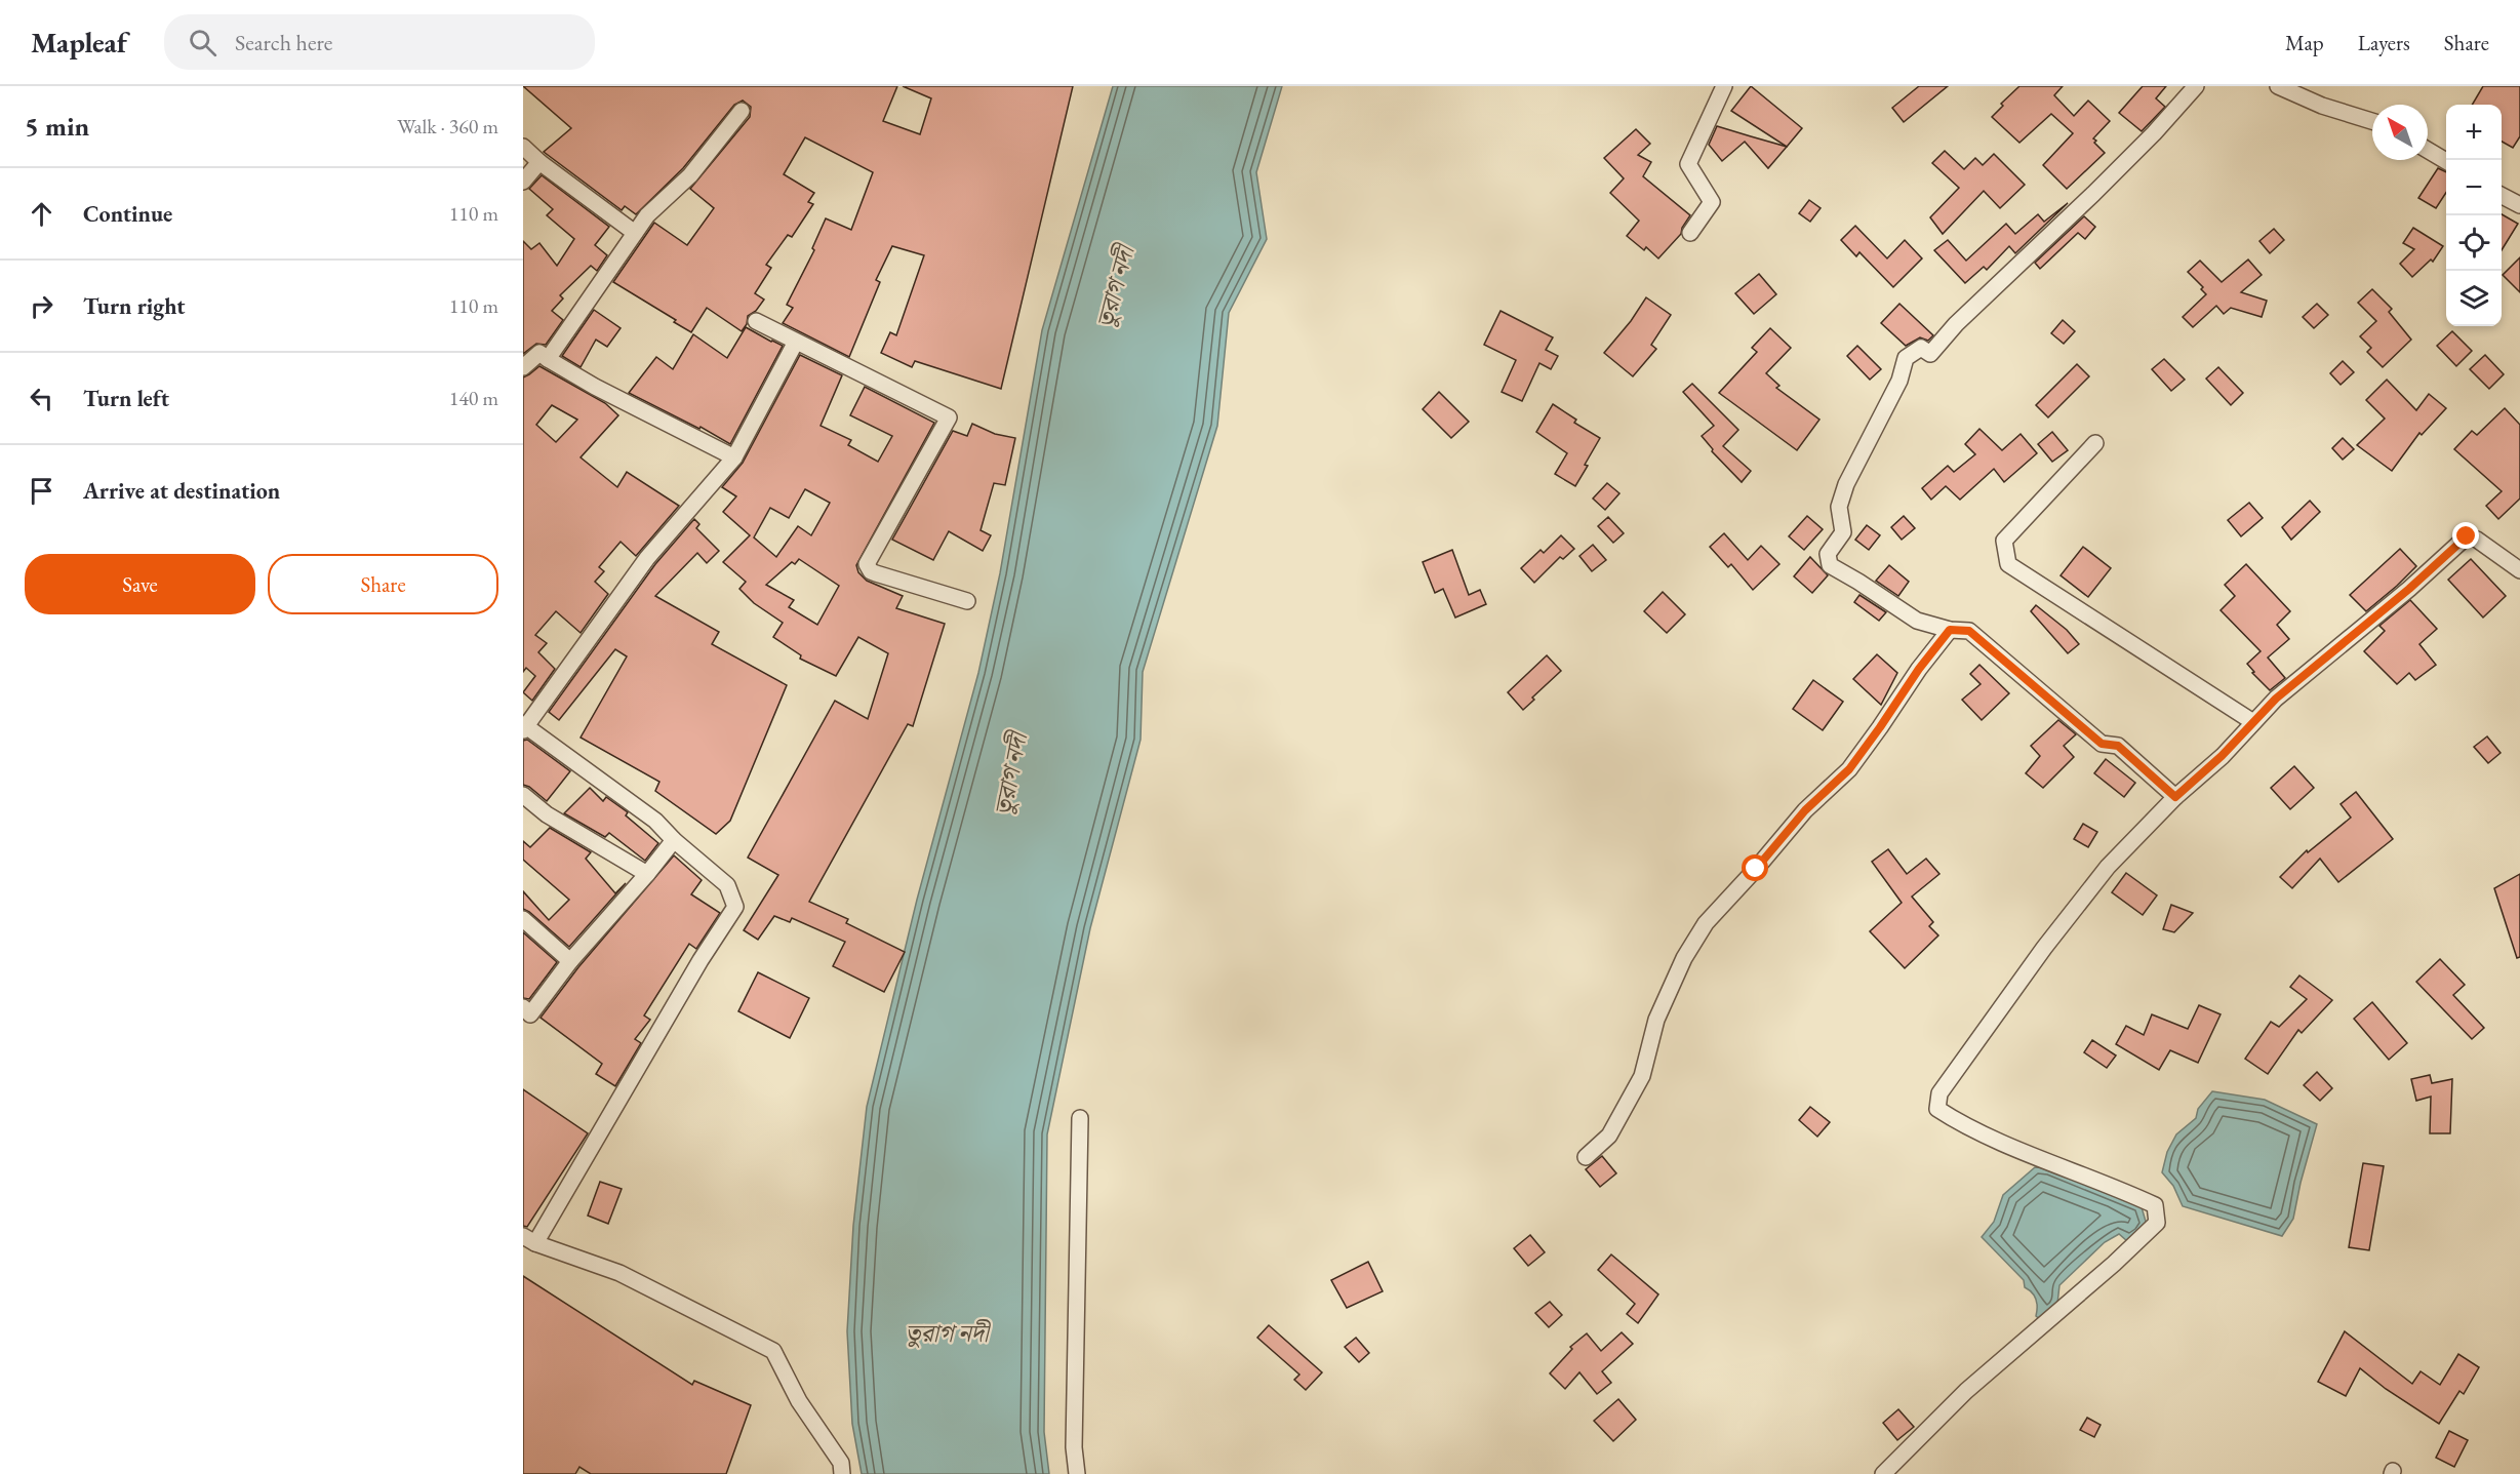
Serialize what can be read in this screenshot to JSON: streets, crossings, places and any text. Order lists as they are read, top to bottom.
{
  "water": ["তুরাগ নদী"],
  "north": "top left",
  "page": {
    "header": "Mapleaf",
    "search": "Search here",
    "nav": ["Map", "Layers", "Share"],
    "heading": ["5 min", "Walk · 360 m"],
    "map_buttons": ["+", "−"],
    "list": [
      ["Continue", "110 m"],
      ["Turn right", "110 m"],
      ["Turn left", "140 m"],
      "Arrive at destination"
    ],
    "buttons": ["Save", "Share"]
  }
}
